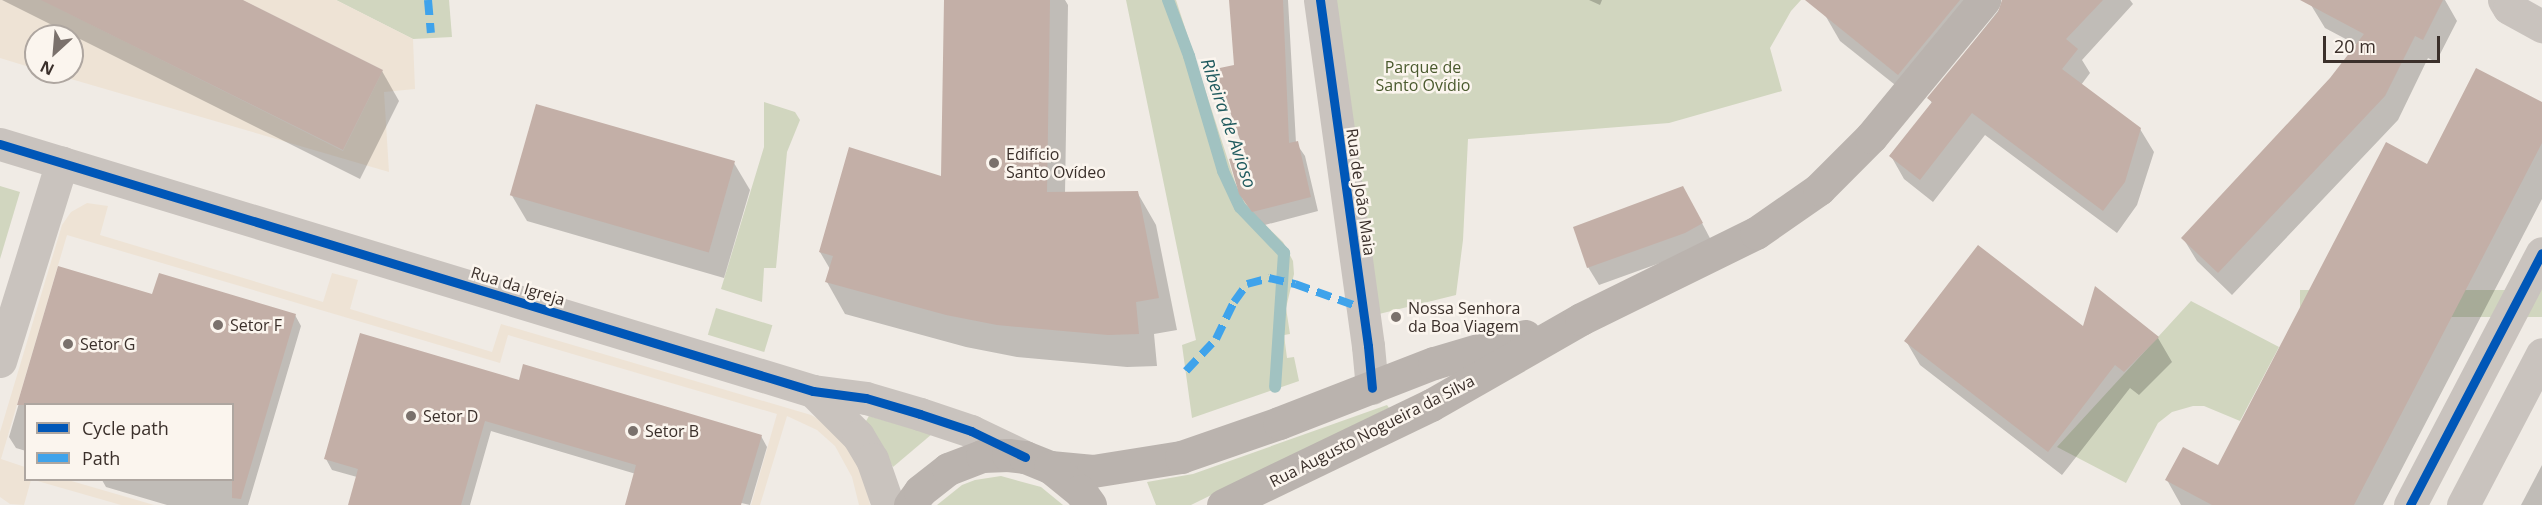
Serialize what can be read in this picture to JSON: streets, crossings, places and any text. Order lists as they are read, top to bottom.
{
  "streets": {
    "main road": ["Rua Augusto Nogueira da Silva"],
    "street": ["Rua de João Maia", "Rua da Igreja"]
  },
  "crossings": [
    ["Rua de João Maia", "Rua Augusto Nogueira da Silva"],
    ["Rua da Igreja", "Rua Augusto Nogueira da Silva"]
  ],
  "water": ["Ribeira de Avioso"],
  "parks": ["Parque de Santo Ovídio"],
  "places": [
    "Edifício Santo Ovídeo",
    "Nossa Senhora da Boa Viagem",
    "Setor F",
    "Setor G",
    "Setor D",
    "Setor B"
  ],
  "legend": ["Cycle path", "Path"],
  "scale_bar": "20 m",
  "north": "bottom left"
}
